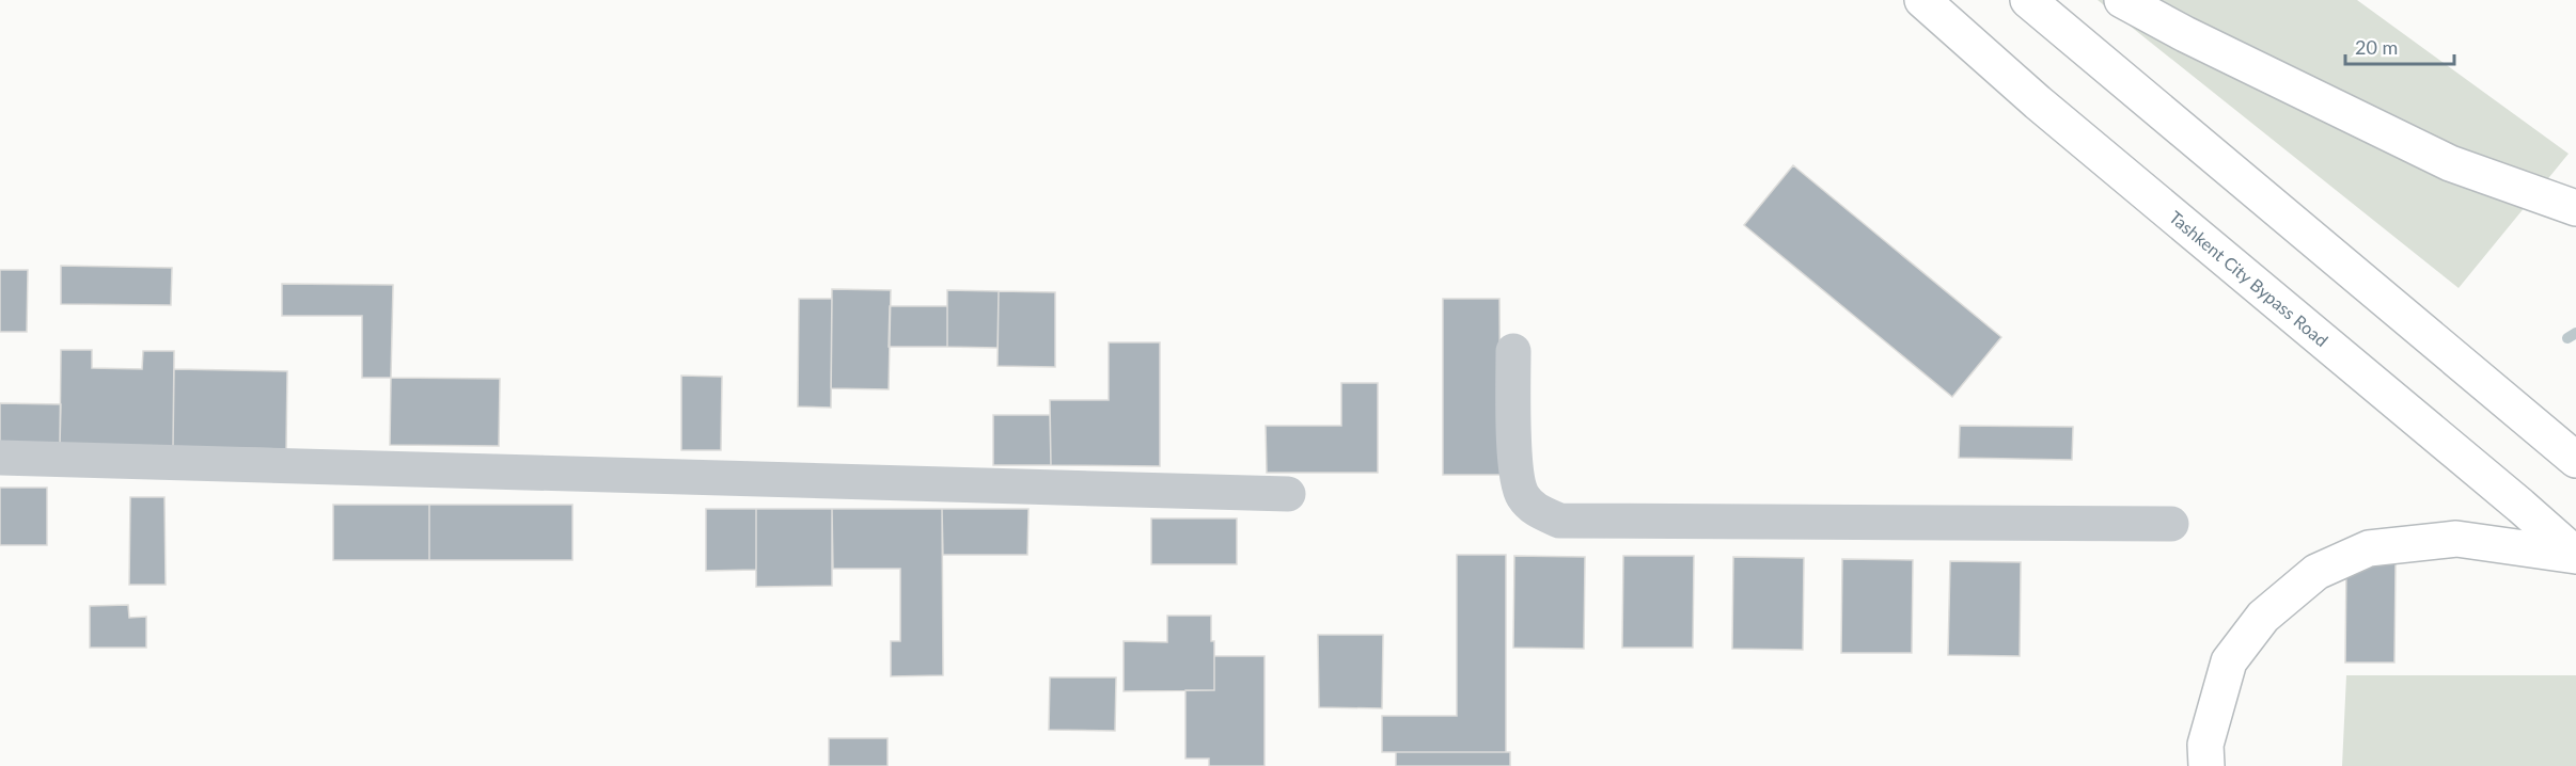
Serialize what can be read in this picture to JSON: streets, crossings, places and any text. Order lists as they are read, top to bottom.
{
  "streets": {
    "highway": ["Tashkent City Bypass Road"]
  },
  "scale_bar": "20 m"
}
